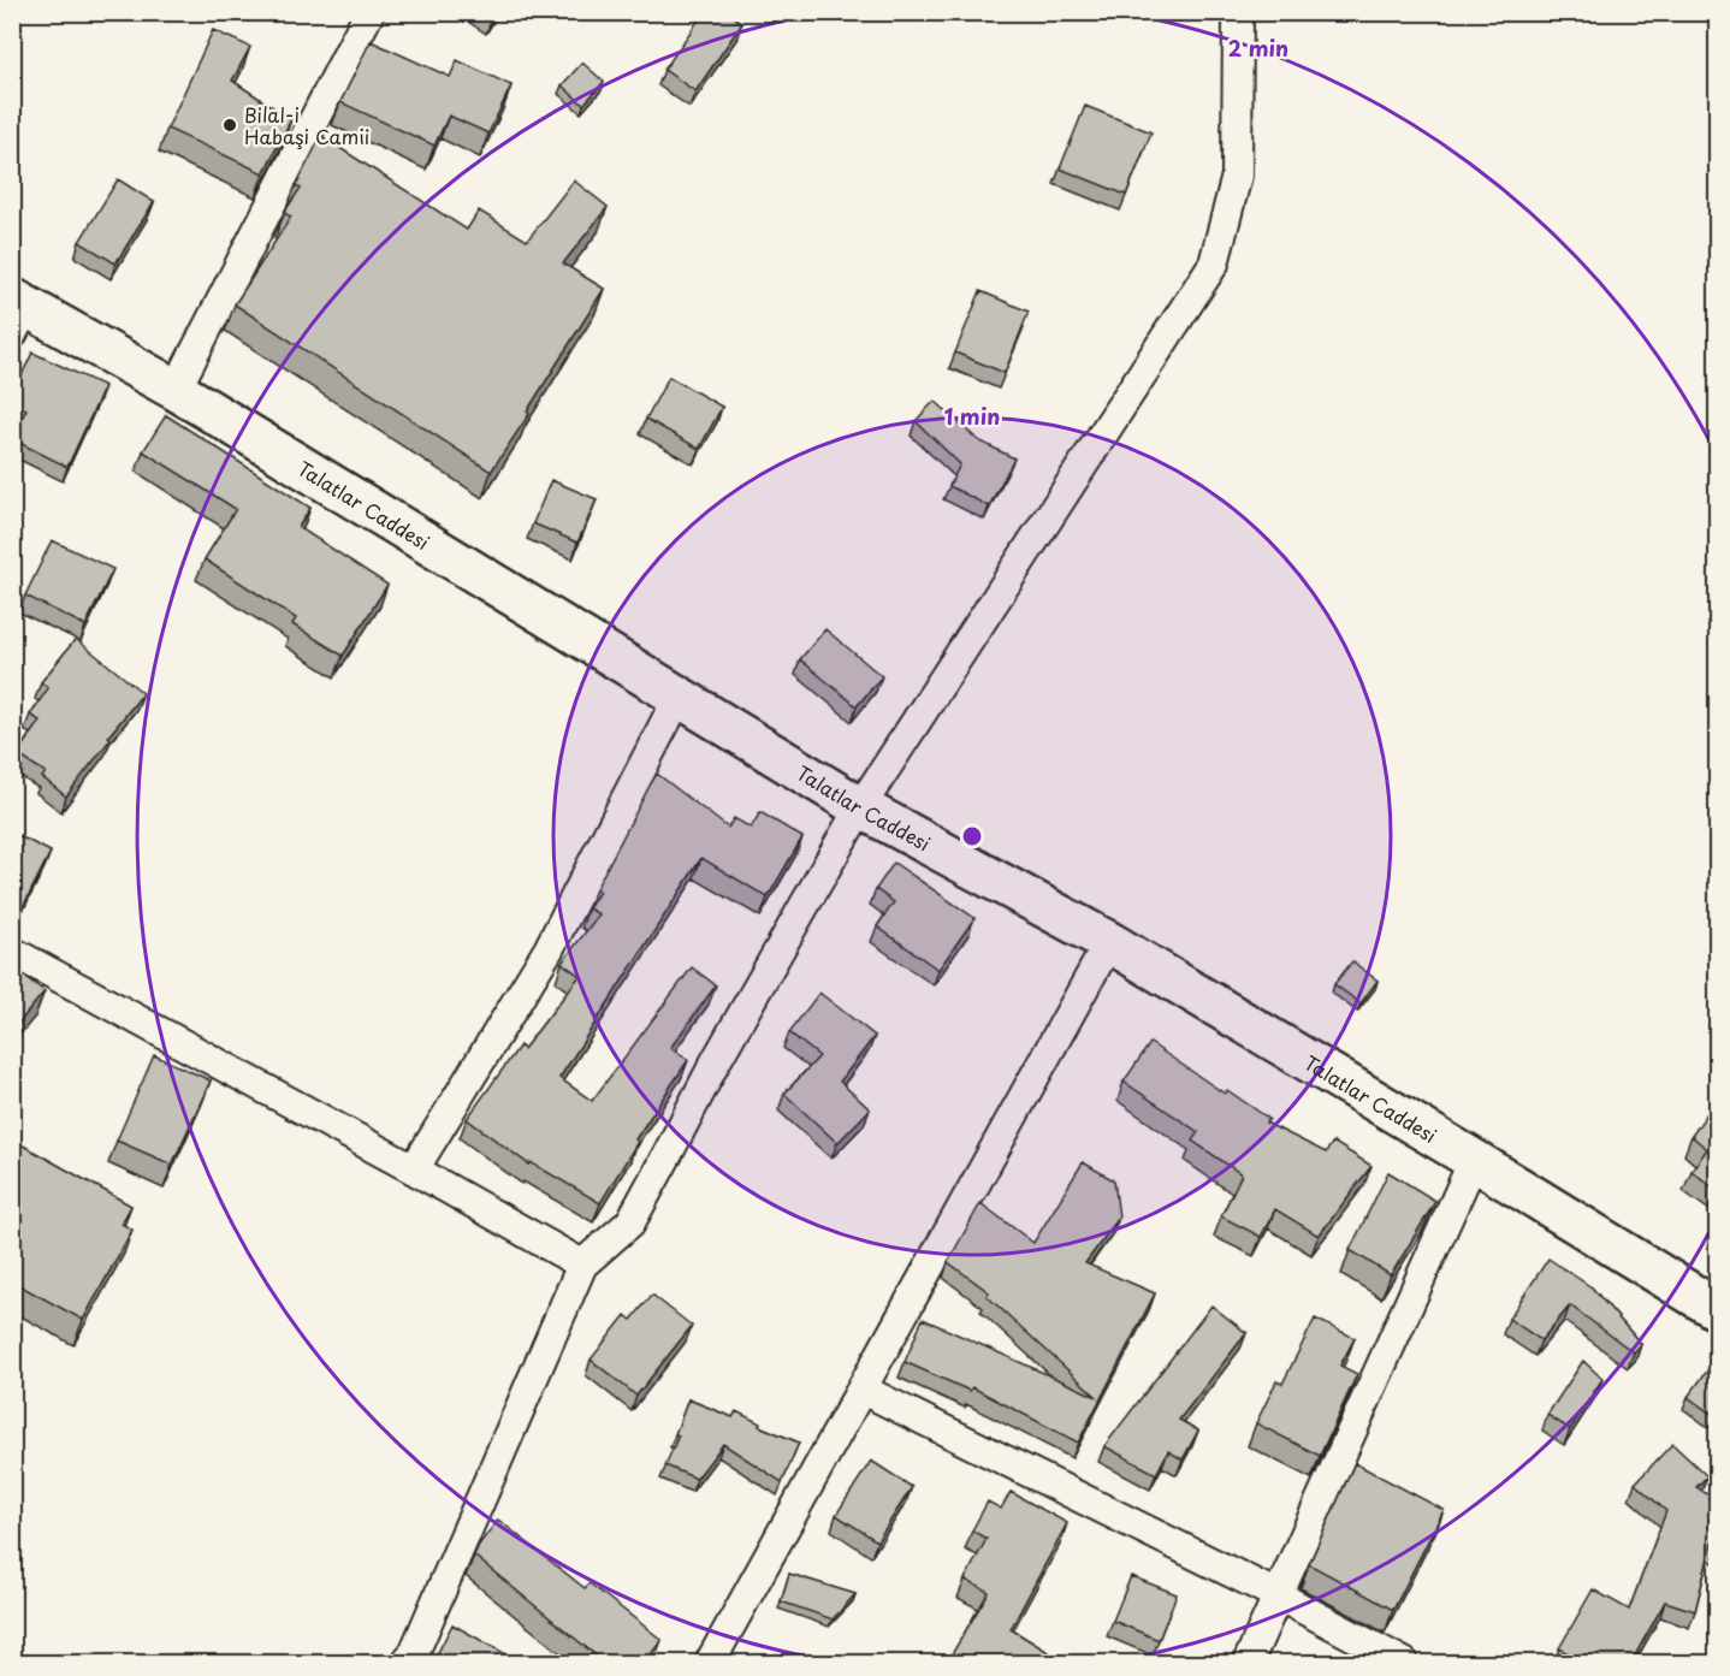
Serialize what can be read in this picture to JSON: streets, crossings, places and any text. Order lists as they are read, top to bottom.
{
  "streets": {
    "street": ["Talatlar Caddesi"]
  },
  "places": ["Bilal-i Habaşi Camii"],
  "rings": ["2 min", "1 min"]
}
